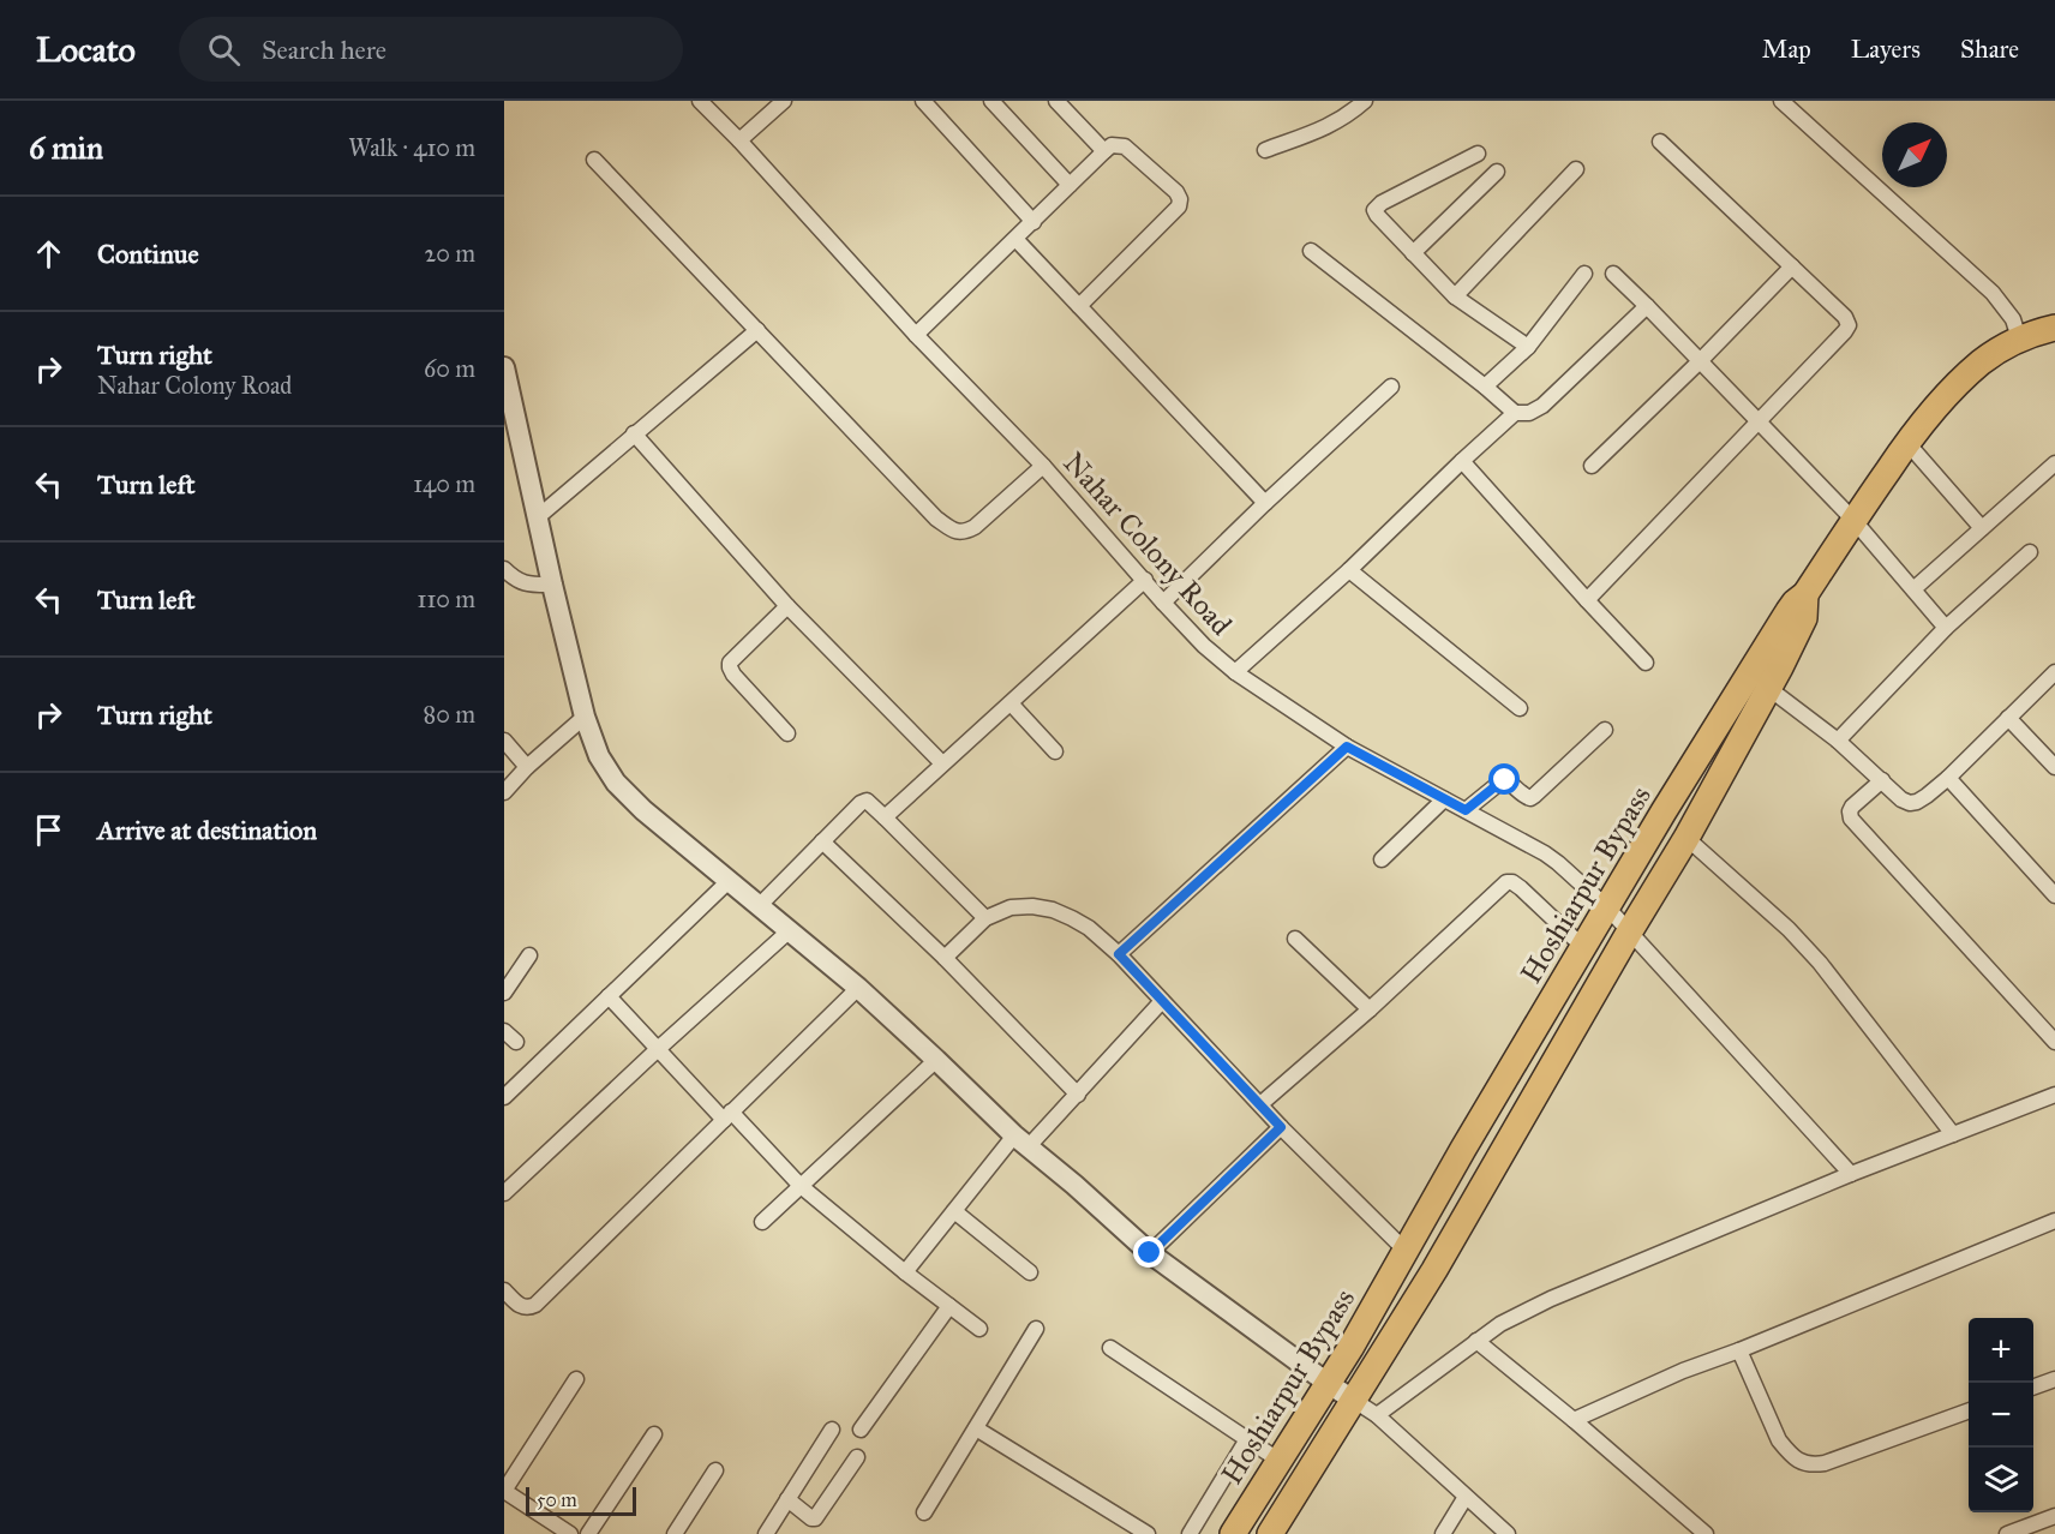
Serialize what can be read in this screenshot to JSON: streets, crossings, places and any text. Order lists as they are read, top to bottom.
{
  "streets": {
    "highway": ["Hoshiarpur Bypass"],
    "street": ["Nahar Colony Road"]
  },
  "crossings": [
    ["Nahar Colony Road", "Hoshiarpur Bypass"]
  ],
  "scale_bar": "50 m",
  "north": "top right",
  "page": {
    "header": "Locato",
    "search": "Search here",
    "nav": ["Map", "Layers", "Share"],
    "heading": ["6 min", "Walk · 410 m"],
    "list": [
      ["Continue", "20 m"],
      ["Turn right", "Nahar Colony Road", "60 m"],
      ["Turn left", "140 m"],
      ["Turn left", "110 m"],
      ["Turn right", "80 m"],
      "Arrive at destination"
    ],
    "map_buttons": ["+", "−"],
    "scale": "50 m"
  }
}
